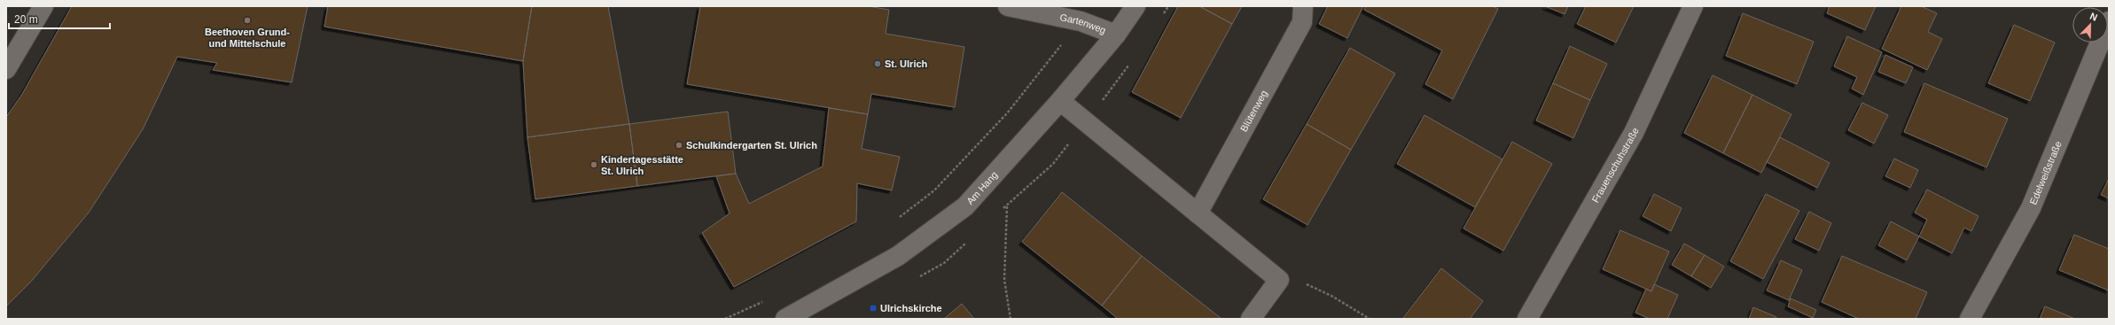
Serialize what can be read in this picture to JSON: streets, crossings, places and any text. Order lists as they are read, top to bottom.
{
  "streets": {
    "street": [
      "Gartenweg",
      "Blütenweg",
      "Frauenschuhstraße",
      "Edelweißstraße",
      "Am Hang"
    ]
  },
  "crossings": [
    ["Gartenweg", "Am Hang"]
  ],
  "places": {
    "other": [
      "Beethoven Grund- und Mittelschule",
      "St. Ulrich",
      "Schulkindergarten St. Ulrich",
      "Kindertagesstätte St. Ulrich"
    ],
    "transit": ["Ulrichskirche"]
  },
  "scale_bar": "20 m",
  "north": "top right"
}
